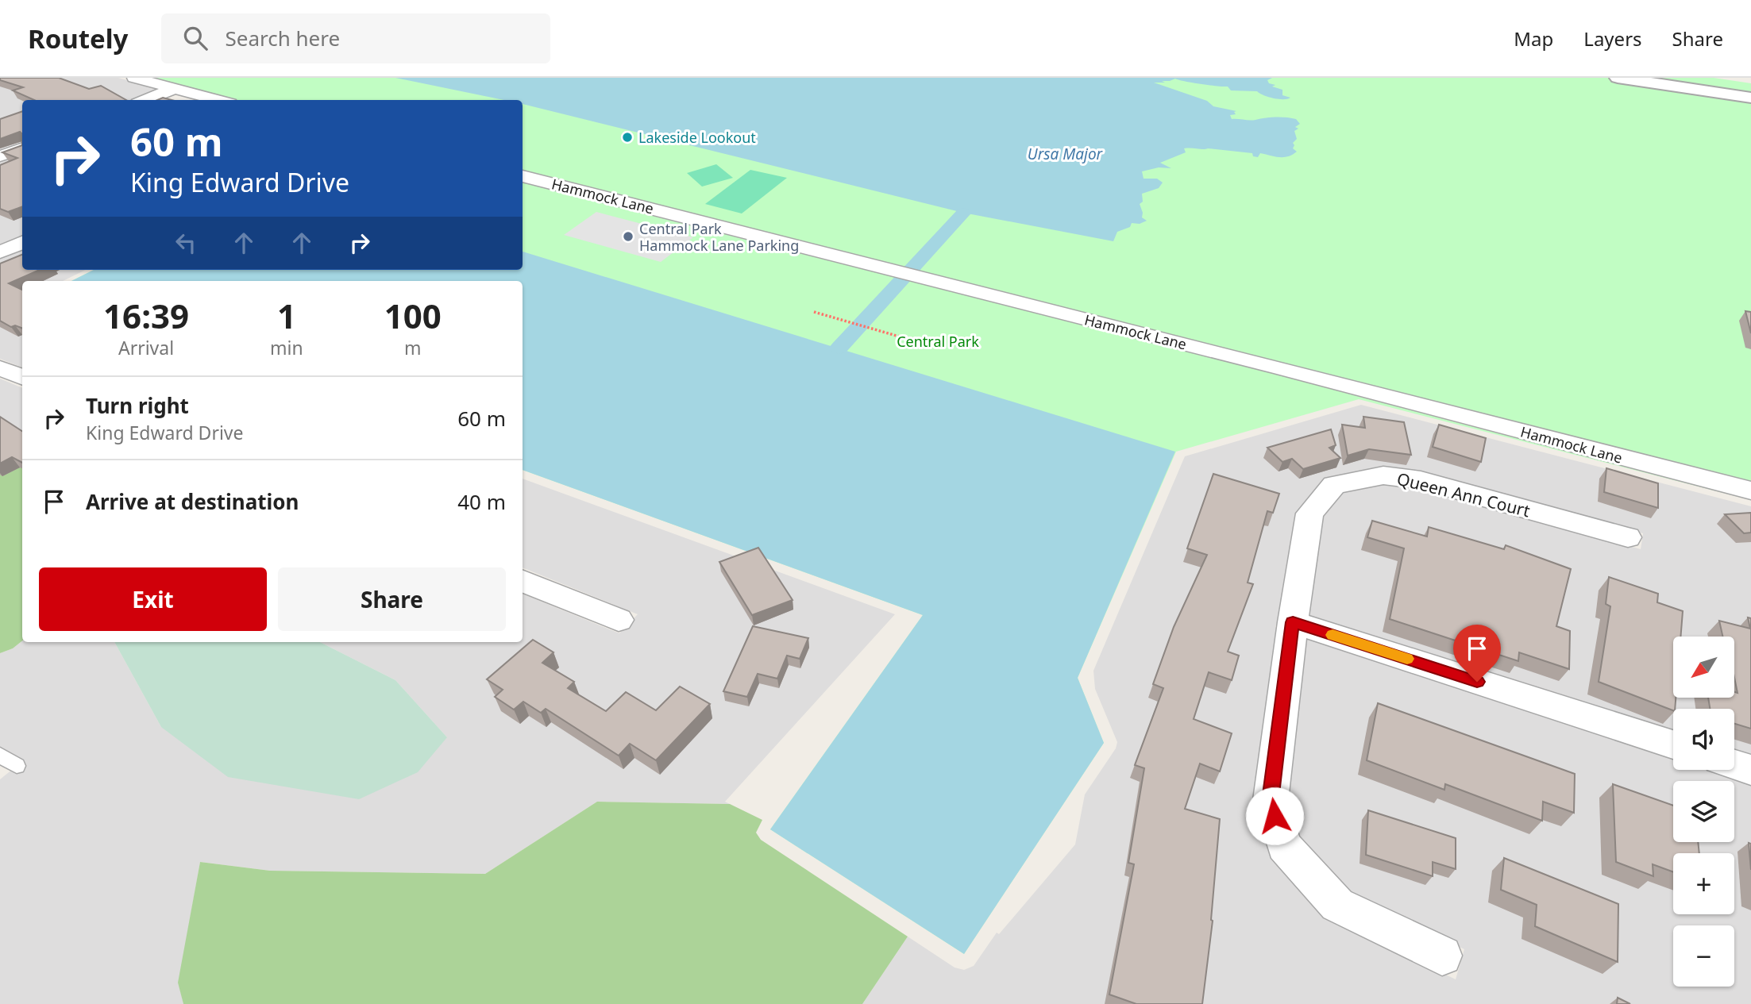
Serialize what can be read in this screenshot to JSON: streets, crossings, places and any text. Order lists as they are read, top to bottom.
{
  "streets": {
    "street": ["Hammock Lane", "Queen Ann Court"]
  },
  "water": ["Ursa Major"],
  "parks": ["Central Park"],
  "places": ["Lakeside Lookout", "Central Park Hammock Lane Parking"],
  "north": "bottom left",
  "page": {
    "header": "Routely",
    "search": "Search here",
    "nav": ["Map", "Layers", "Share"],
    "turn": ["60 m", "King Edward Drive"],
    "eta": [
      "16:39",
      "Arrival",
      "1",
      "min",
      "100",
      "m"
    ],
    "list": [
      {
        "name": "Turn right",
        "note": "King Edward Drive",
        "value": "60 m"
      },
      {
        "name": "Arrive at destination",
        "value": "40 m"
      }
    ],
    "buttons": ["Exit", "Share"],
    "map_buttons": ["+", "−"]
  }
}
